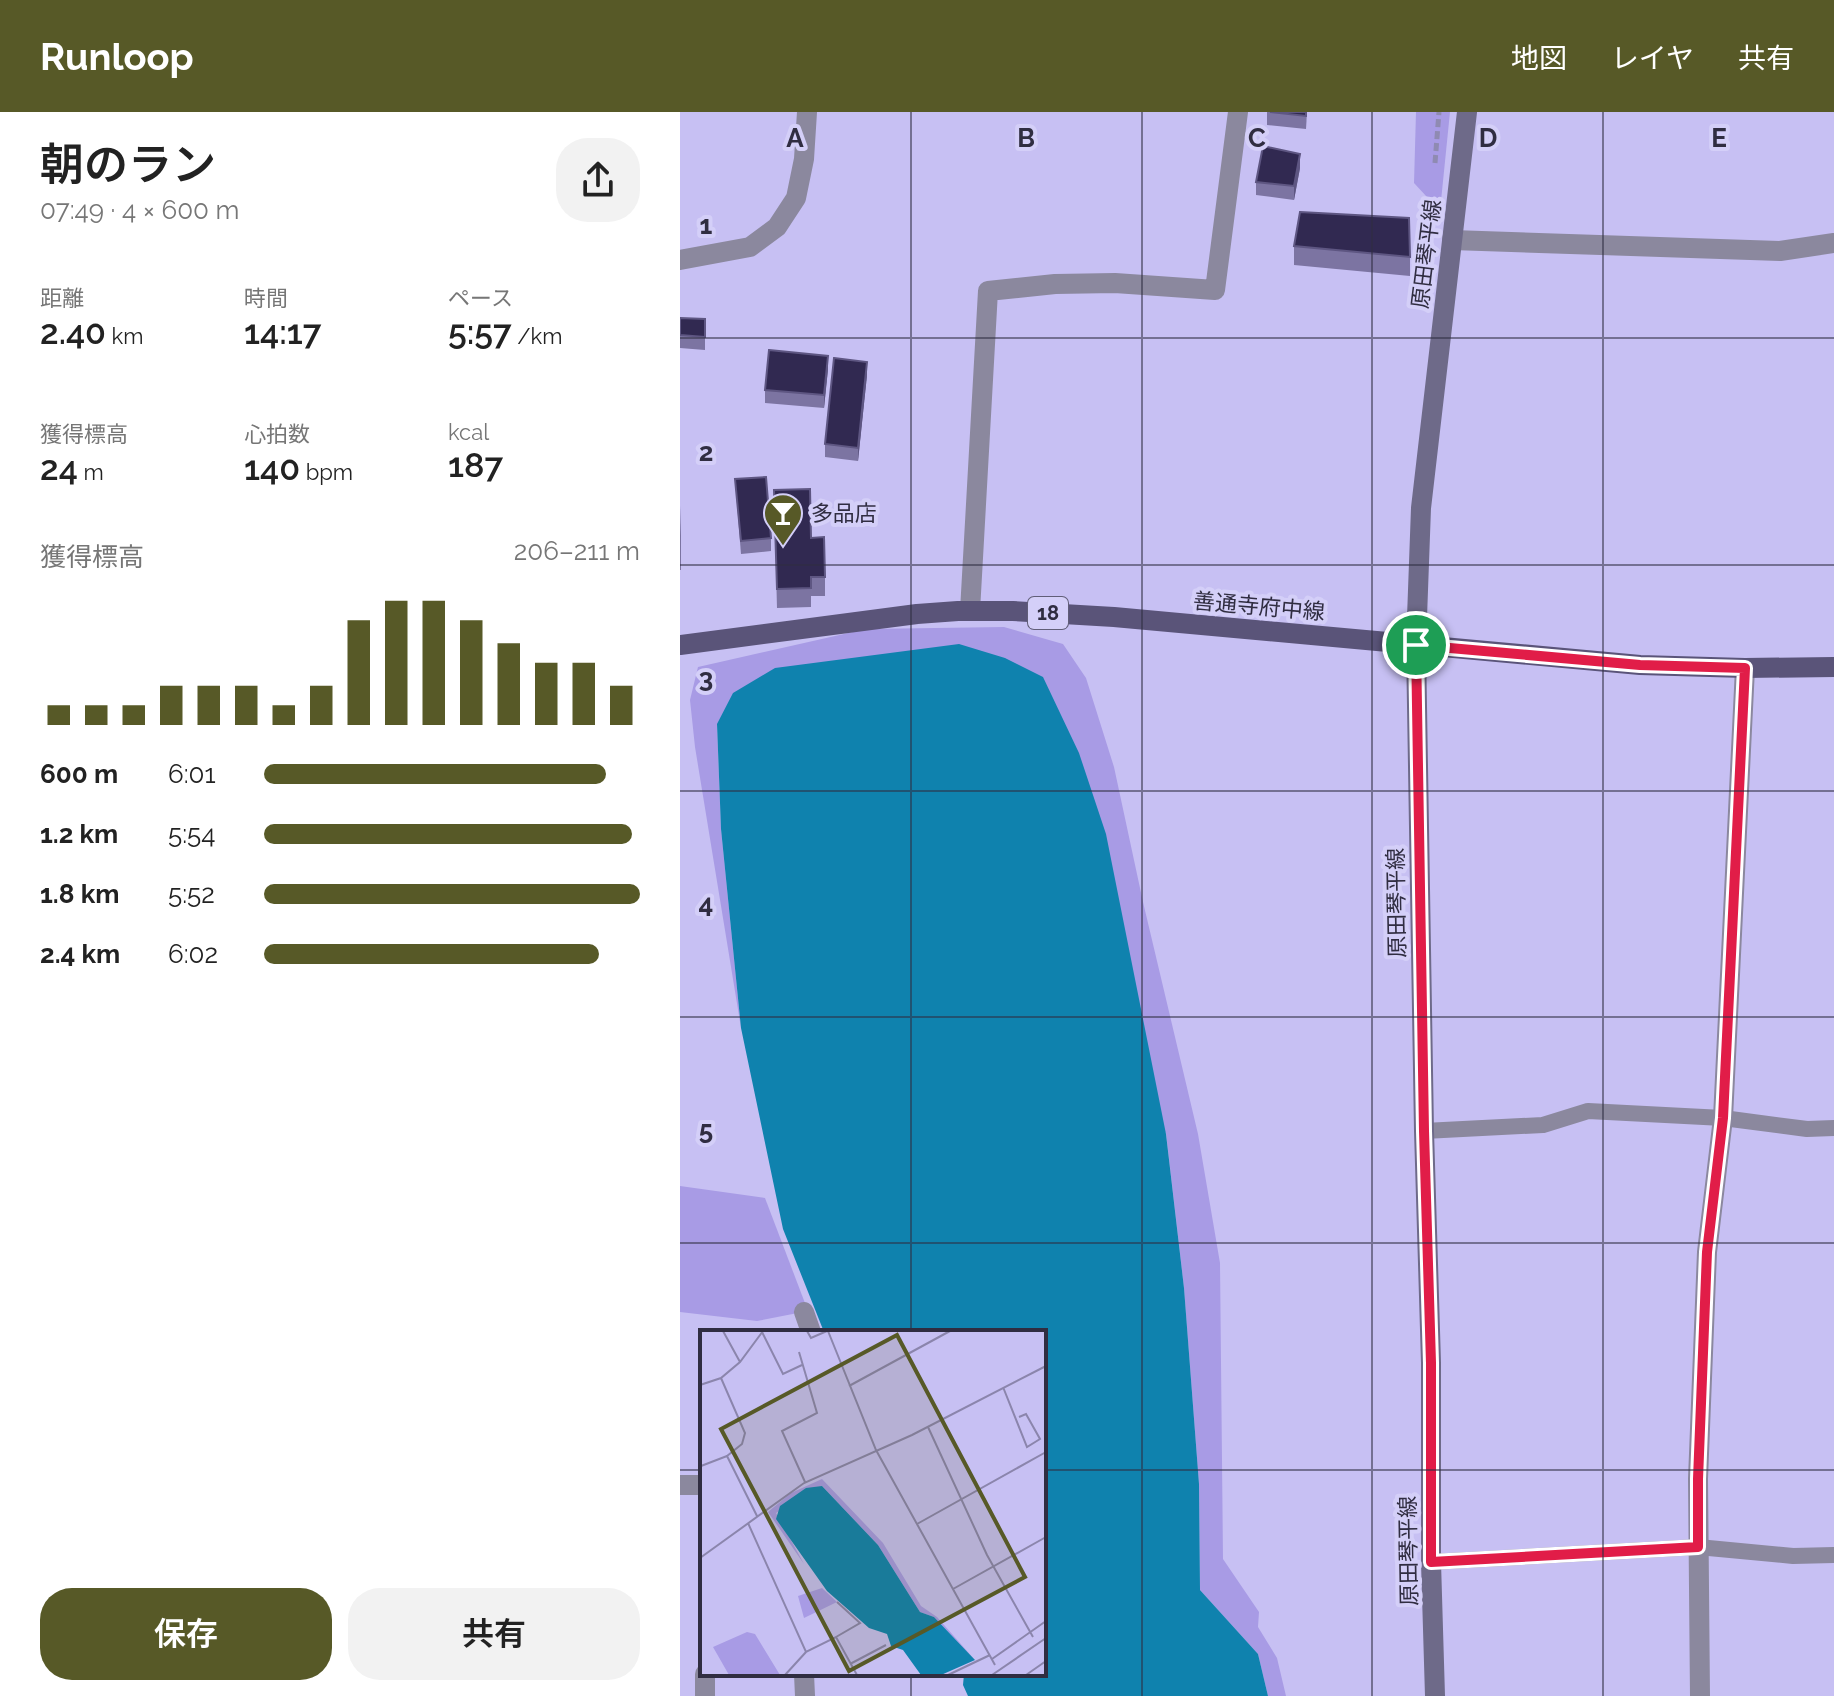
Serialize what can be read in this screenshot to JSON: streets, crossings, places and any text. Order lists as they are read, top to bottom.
{
  "streets": {
    "main road": ["原田琴平線", "善通寺府中線", "18"]
  },
  "crossings": [
    ["原田琴平線", "善通寺府中線"]
  ],
  "places": {
    "bar": ["多品店"]
  },
  "page": {
    "header": "Runloop",
    "nav": ["地図", "レイヤ", "共有"],
    "heading": ["朝のラン", "07:49 · 4 × 600 m"],
    "stats": [
      ["距離", "2.40 km"],
      ["時間", "14:17"],
      ["ペース", "5:57 /km"],
      ["獲得標高", "24 m"],
      ["心拍数", "140 bpm"],
      ["kcal", "187"]
    ],
    "chart": ["獲得標高", "206–211 m"],
    "list": [
      {
        "name": "600 m",
        "note": "6:01"
      },
      {
        "name": "1.2 km",
        "note": "5:54"
      },
      {
        "name": "1.8 km",
        "note": "5:52"
      },
      {
        "name": "2.4 km",
        "note": "6:02"
      }
    ],
    "buttons": ["保存", "共有"]
  },
  "grid": {
    "columns": [
      "A",
      "B",
      "C",
      "D",
      "E"
    ],
    "rows": [
      "1",
      "2",
      "3",
      "4",
      "5"
    ]
  }
}
